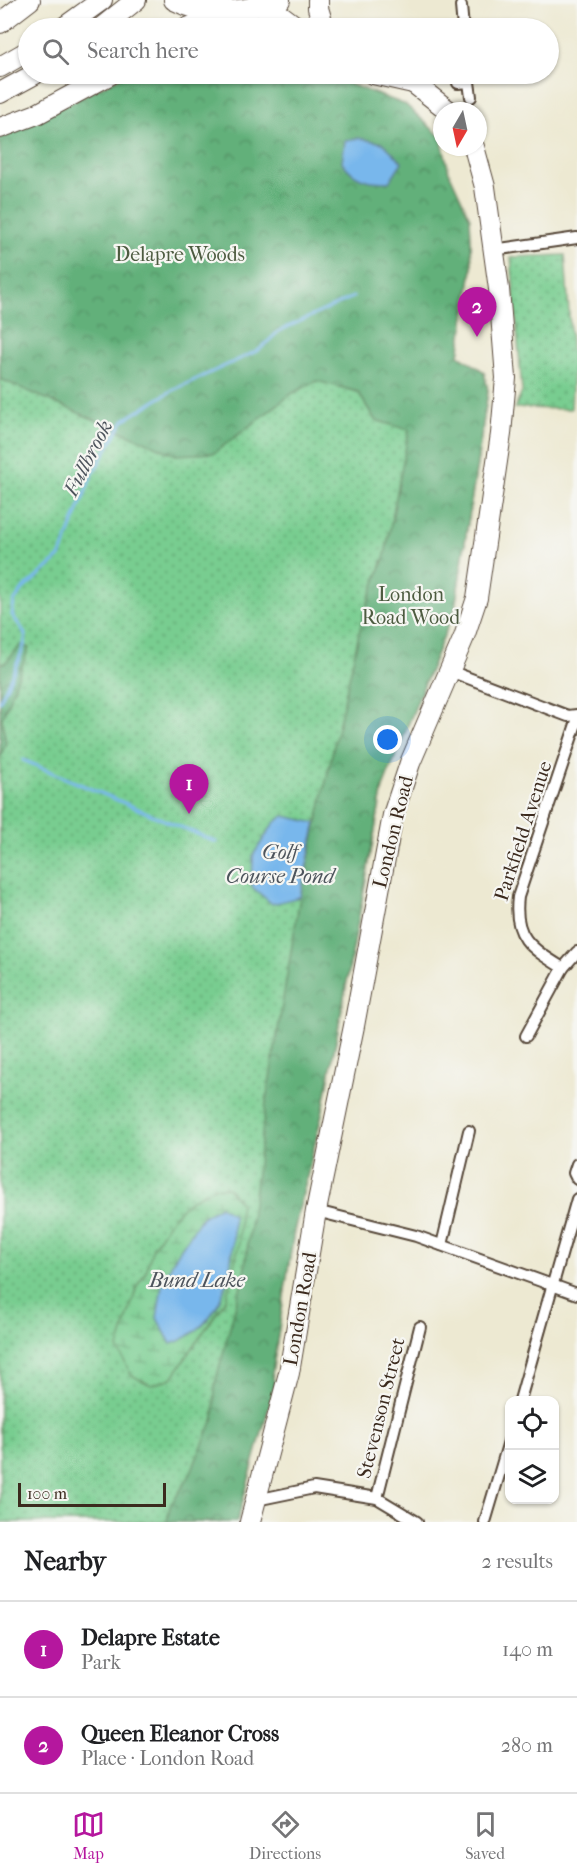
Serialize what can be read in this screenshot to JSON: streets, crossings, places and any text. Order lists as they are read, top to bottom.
{
  "streets": {
    "highway": ["London Road"],
    "street": ["Parkfield Avenue", "Stevenson Street"]
  },
  "water": ["Fullbrook", "Golf Course Pond", "Bund Lake"],
  "parks": ["Delapre Woods", "London Road Wood"],
  "scale_bar": "100 m",
  "north": "bottom",
  "page": {
    "search": "Search here",
    "pins": ["2", "1"],
    "scale": "100 m",
    "heading": ["Nearby", "2 results"],
    "list": [
      {
        "mark": "1",
        "name": "Delapre Estate",
        "note": "Park",
        "value": "140 m"
      },
      {
        "mark": "2",
        "name": "Queen Eleanor Cross",
        "note": "Place · London Road",
        "value": "280 m"
      }
    ],
    "nav": ["Map", "Directions", "Saved"]
  }
}
